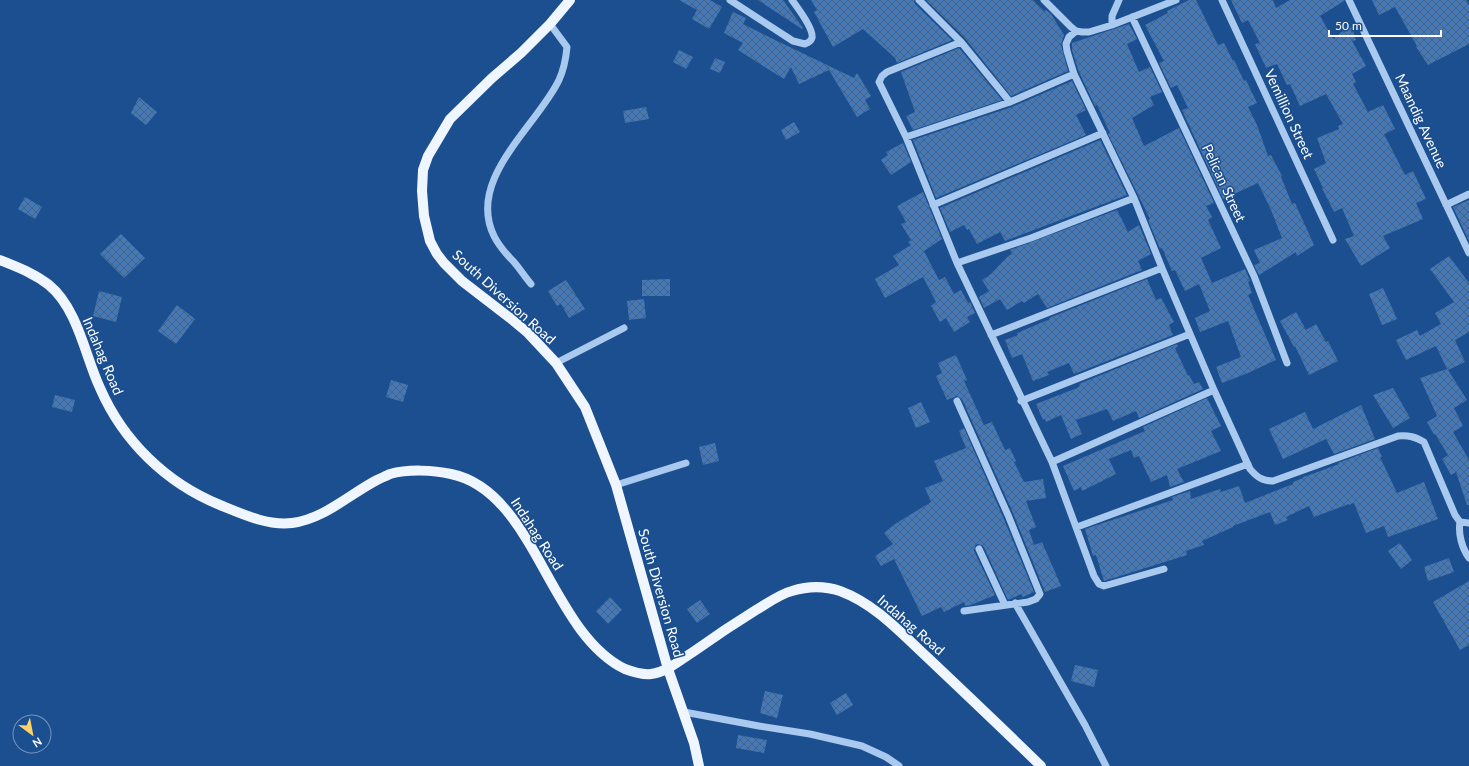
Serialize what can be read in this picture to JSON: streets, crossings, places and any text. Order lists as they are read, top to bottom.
{
  "streets": {
    "main road": ["South Diversion Road", "Indahag Road"],
    "street": ["Vemillion Street", "Maandig Avenue", "Pelican Street"]
  },
  "crossings": [
    ["South Diversion Road", "Indahag Road"]
  ],
  "scale_bar": "50 m",
  "north": "bottom right"
}
